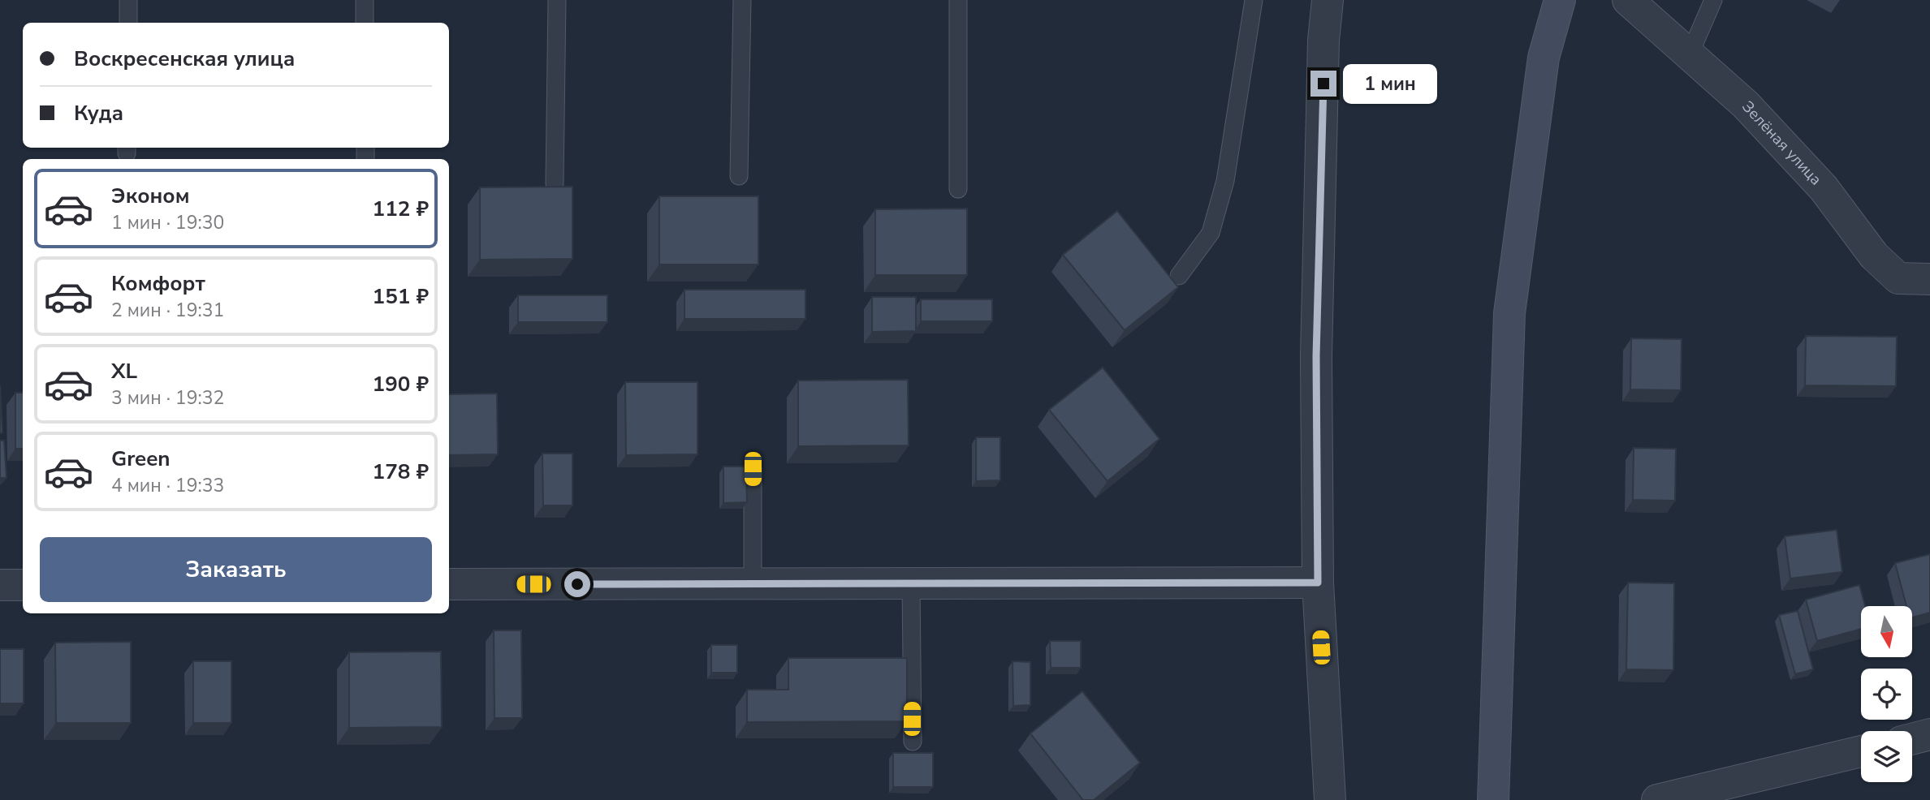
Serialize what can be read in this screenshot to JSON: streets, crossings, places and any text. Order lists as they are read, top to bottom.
{
  "streets": {
    "street": ["Зелёная улица"]
  },
  "north": "bottom",
  "page": {
    "banner": ["Воскресенская улица", "Куда"],
    "bubble": "1 мин",
    "list": [
      {
        "name": "Эконом",
        "note": "1 мин · 19:30",
        "value": "112 ₽"
      },
      {
        "name": "Комфорт",
        "note": "2 мин · 19:31",
        "value": "151 ₽"
      },
      {
        "name": "XL",
        "note": "3 мин · 19:32",
        "value": "190 ₽"
      },
      {
        "name": "Green",
        "note": "4 мин · 19:33",
        "value": "178 ₽"
      }
    ],
    "buttons": "Заказать"
  }
}
